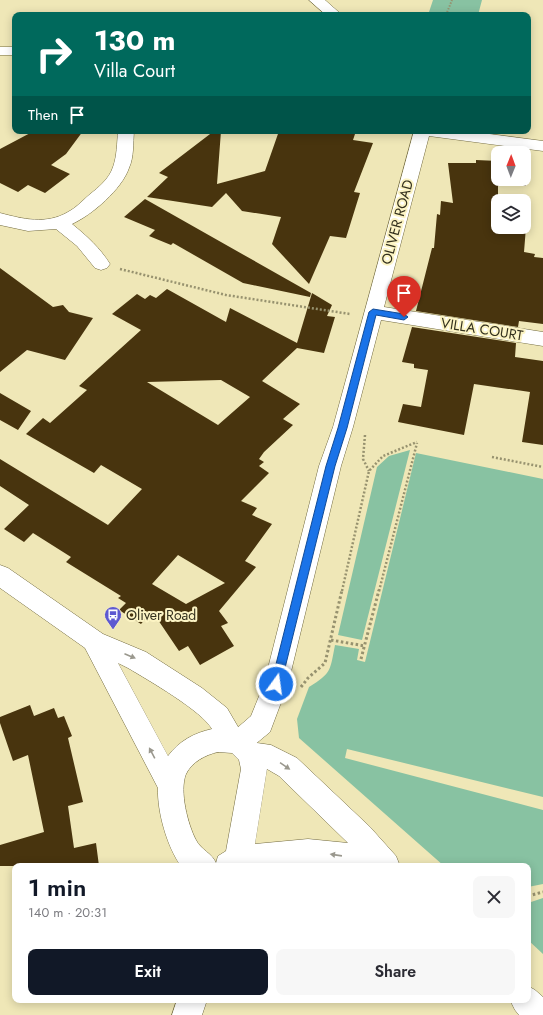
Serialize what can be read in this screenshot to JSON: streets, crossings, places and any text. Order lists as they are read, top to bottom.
{
  "streets": {
    "street": ["OLIVER ROAD", "VILLA COURT"]
  },
  "crossings": [
    ["OLIVER ROAD", "VILLA COURT"]
  ],
  "places": {
    "bus stop": ["Oliver Road"]
  },
  "north": "top",
  "page": {
    "turn": ["130 m", "Villa Court"],
    "then": "Then",
    "heading": ["1 min", "140 m · 20:31"],
    "buttons": ["Exit", "Share"]
  }
}
